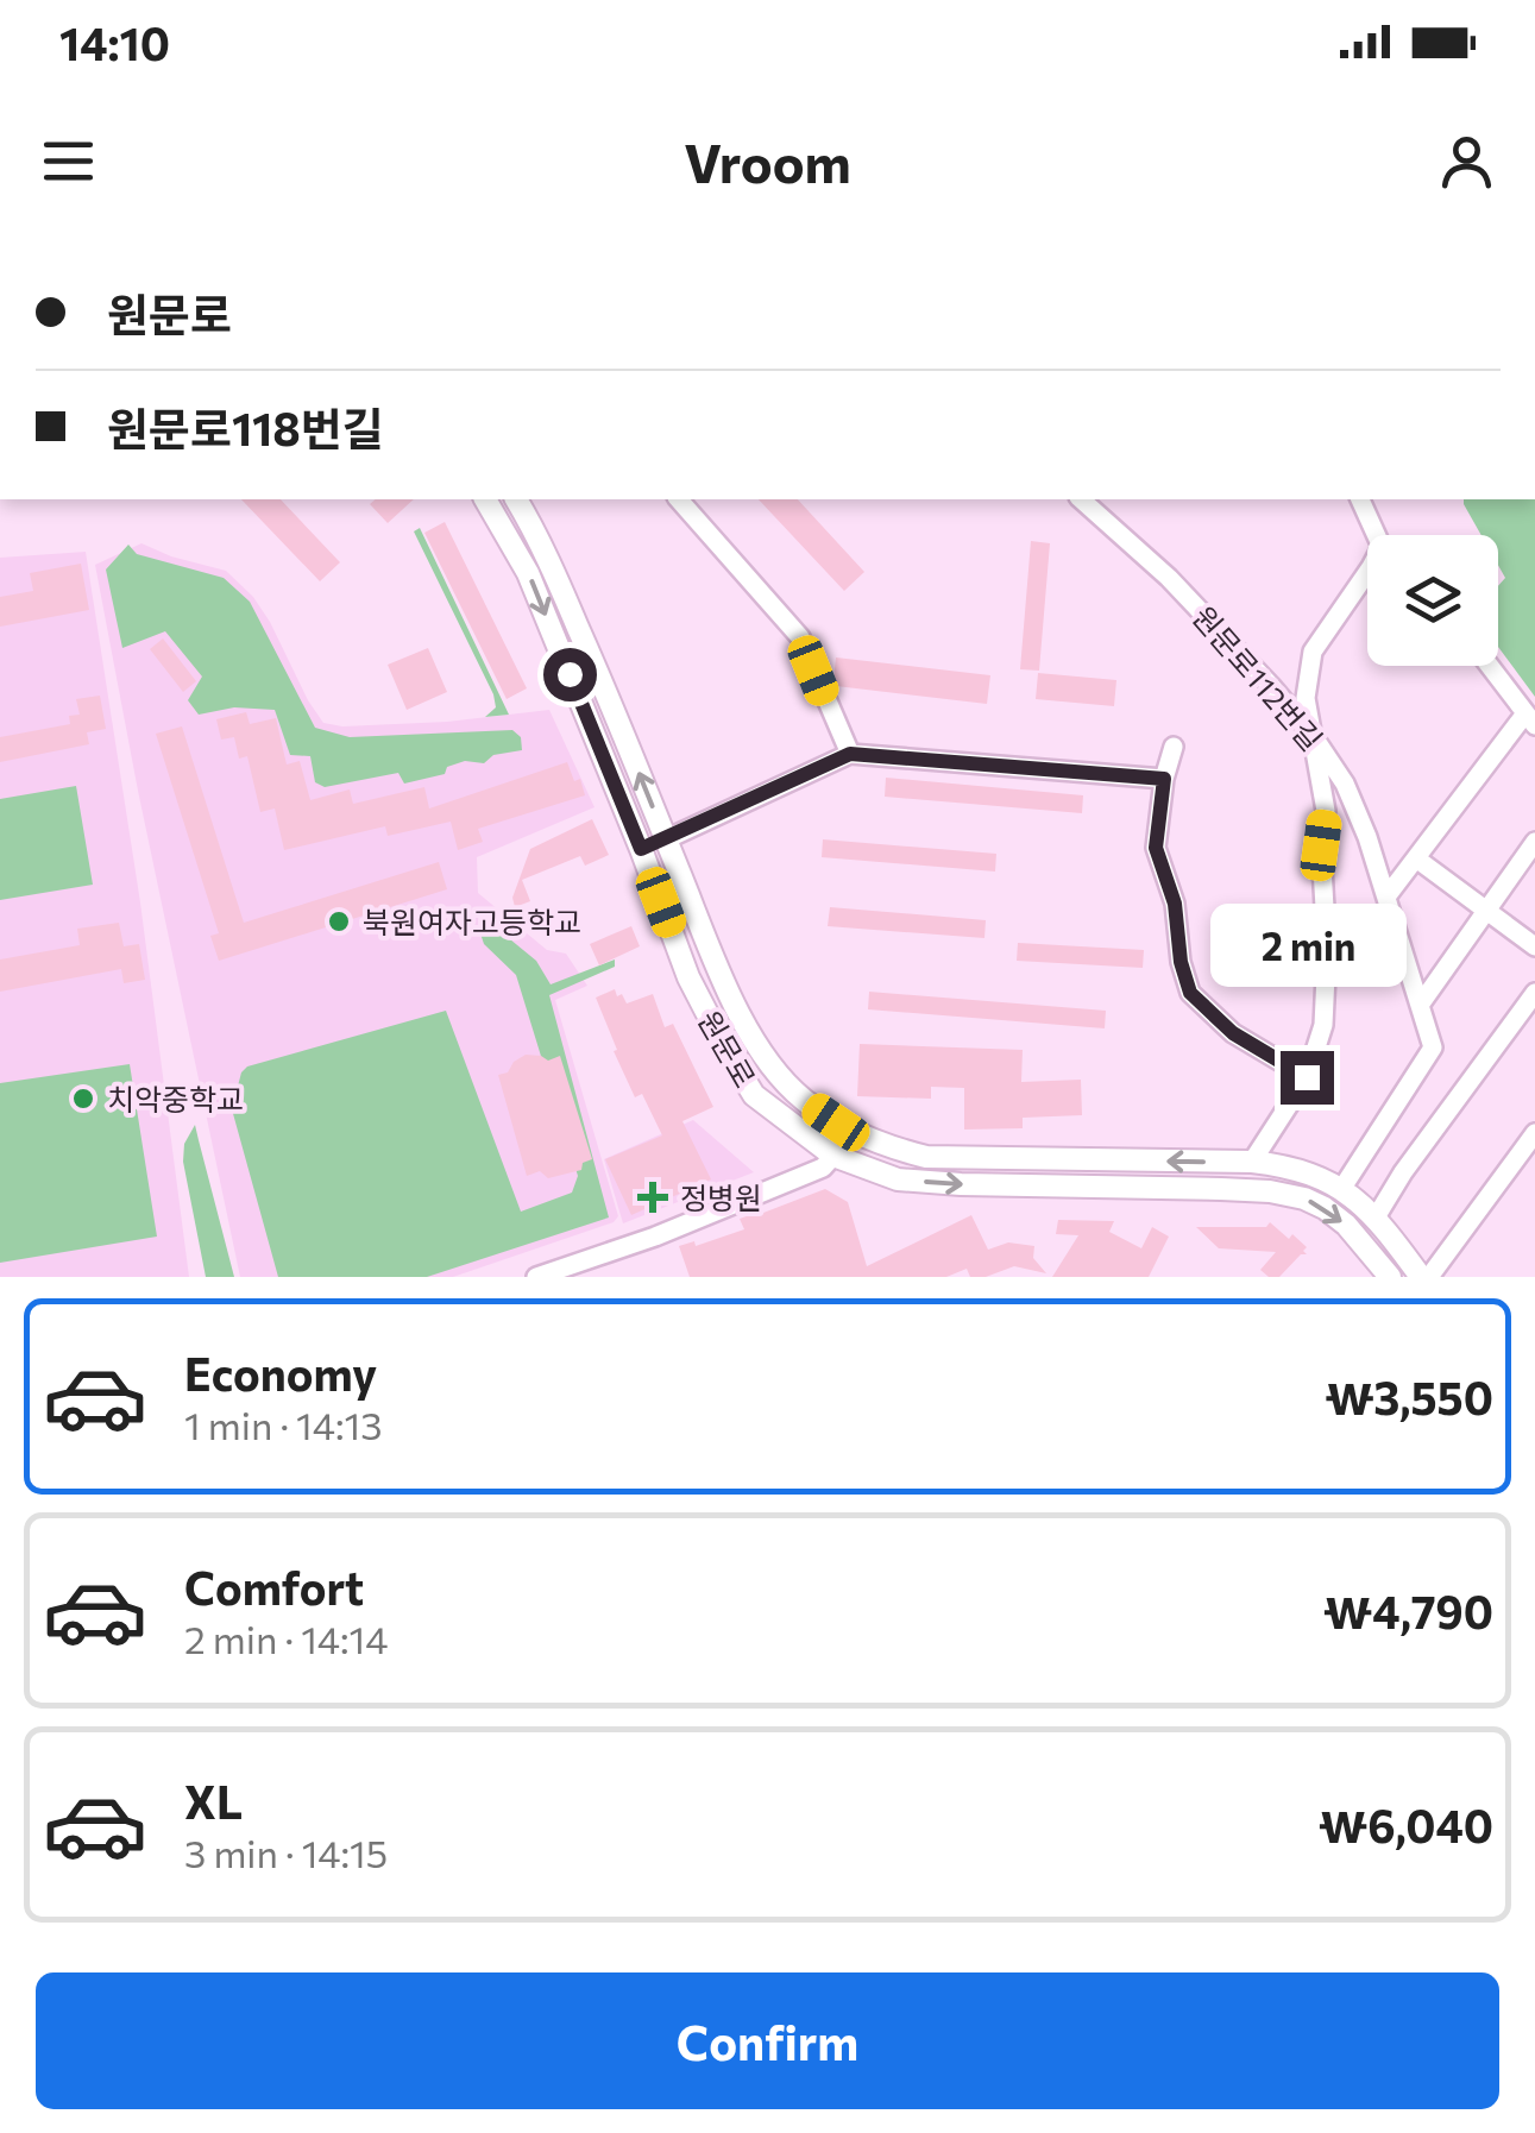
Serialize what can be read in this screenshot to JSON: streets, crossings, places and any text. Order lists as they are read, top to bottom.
{
  "streets": {
    "main road": ["원문로"],
    "street": ["원문로112번길"]
  },
  "crossings": [
    ["원문로112번길", "원문로"]
  ],
  "places": {
    "other": ["북원여자고등학교", "치악중학교"],
    "health": ["정병원"]
  },
  "page": {
    "status": "14:10",
    "header": "Vroom",
    "banner": ["원문로", "원문로118번길"],
    "bubble": "2 min",
    "list": [
      {
        "name": "Economy",
        "note": "1 min · 14:13",
        "value": "₩3,550"
      },
      {
        "name": "Comfort",
        "note": "2 min · 14:14",
        "value": "₩4,790"
      },
      {
        "name": "XL",
        "note": "3 min · 14:15",
        "value": "₩6,040"
      }
    ],
    "buttons": "Confirm"
  }
}
